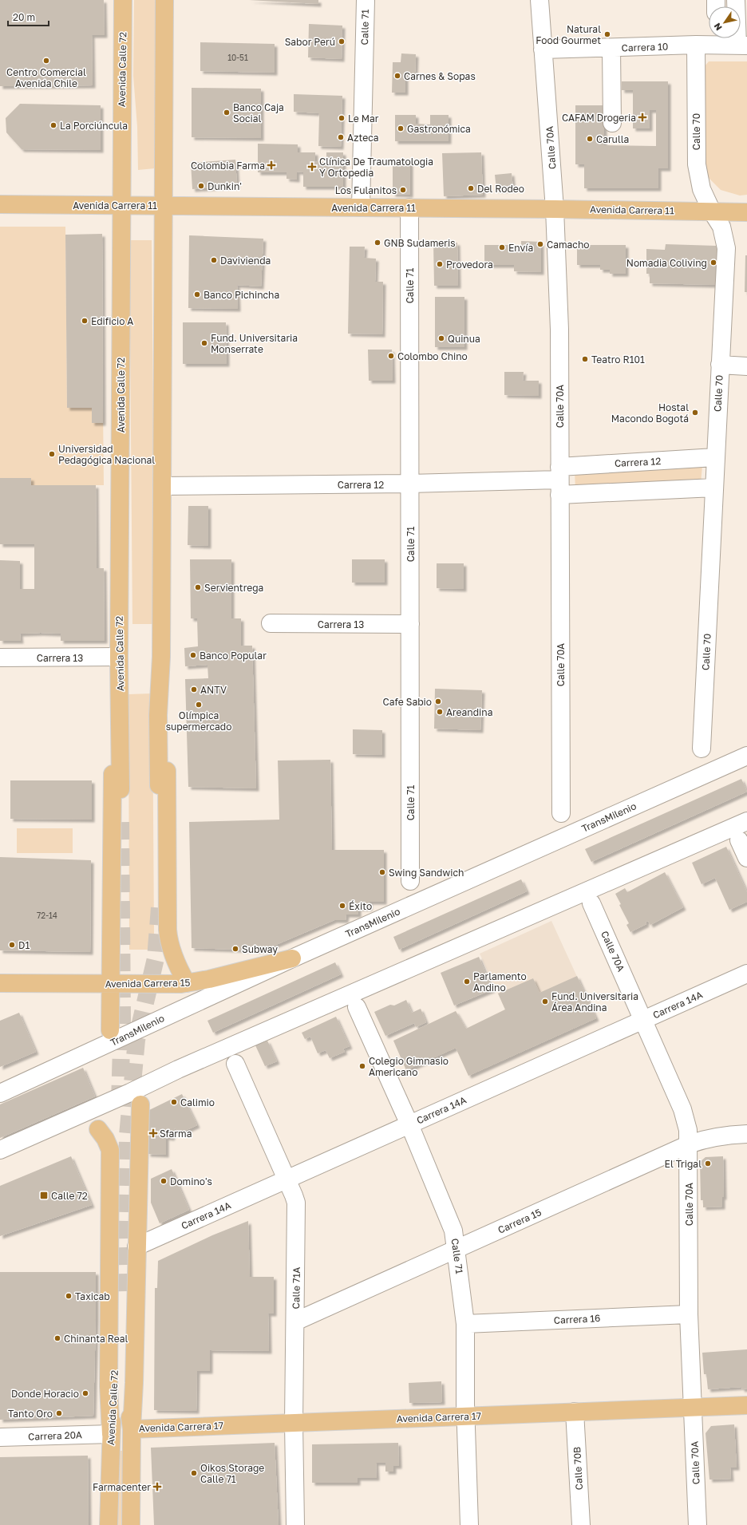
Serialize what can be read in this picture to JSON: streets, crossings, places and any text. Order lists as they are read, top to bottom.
{
  "streets": {
    "main road": [
      "Avenida Calle 72",
      "Avenida Carrera 11",
      "Avenida Carrera 15",
      "Avenida Carrera 17"
    ],
    "street": [
      "Calle 71",
      "Carrera 10",
      "Calle 70",
      "Calle 70A",
      "Carrera 12",
      "Carrera 13",
      "TransMilenio",
      "Carrera 14A",
      "Carrera 15",
      "Calle 71A",
      "Carrera 16",
      "Carrera 20A",
      "Calle 70B"
    ]
  },
  "crossings": [
    ["Calle 71", "Avenida Carrera 11"],
    ["Calle 71", "Carrera 12"],
    ["Calle 71", "Carrera 13"],
    ["Calle 71", "Carrera 14A"],
    ["Calle 71", "Carrera 15"],
    ["Calle 71", "Carrera 16"],
    ["Calle 71", "Avenida Carrera 17"],
    ["Carrera 10", "Calle 70"],
    ["Carrera 10", "Calle 70A"],
    ["Avenida Calle 72", "Avenida Carrera 11"],
    ["Avenida Calle 72", "Carrera 13"],
    ["Avenida Calle 72", "Avenida Carrera 17"],
    ["Avenida Calle 72", "Carrera 20A"],
    ["Calle 70", "Avenida Carrera 11"],
    ["Calle 70", "Carrera 12"],
    ["Calle 70A", "Avenida Carrera 11"],
    ["Calle 70A", "Carrera 12"],
    ["Calle 70A", "Carrera 14A"],
    ["Calle 70A", "Carrera 15"],
    ["Calle 70A", "Carrera 16"],
    ["Calle 70A", "Avenida Carrera 17"],
    ["TransMilenio", "Avenida Carrera 15"],
    ["Carrera 14A", "Calle 71A"],
    ["Carrera 15", "Calle 71A"],
    ["Calle 71A", "Avenida Carrera 17"],
    ["Avenida Carrera 17", "Calle 70B"]
  ],
  "places": {
    "other": [
      "Natural Food Gourmet",
      "Sabor Perú",
      "Centro Comercial Avenida Chile",
      "Carnes & Sopas",
      "Banco Caja Social",
      "Le Mar",
      "La Porciúncula",
      "Gastronómica",
      "Azteca",
      "Carulla",
      "Dunkin'",
      "Del Rodeo",
      "Los Fulanitos",
      "GNB Sudameris",
      "Camacho",
      "Envía",
      "Davivienda",
      "Nomadia Coliving",
      "Provedora",
      "Banco Pichincha",
      "Edificio A",
      "Quinua",
      "Fund. Universitaria Monserrate",
      "Colombo Chino",
      "Teatro R101",
      "Hostal Macondo Bogotá",
      "Universidad Pedagógica Nacional",
      "Servientrega",
      "Banco Popular",
      "ANTV",
      "Cafe Sabio",
      "Olímpica supermercado",
      "Areandina",
      "Swing Sandwich",
      "Éxito",
      "D1",
      "Subway",
      "Parlamento Andino",
      "Fund. Universitaria Área Andina",
      "Colegio Gimnasio Americano",
      "Calimio",
      "El Trigal",
      "Domino's",
      "Taxicab",
      "Chinanta Real",
      "Donde Horacio",
      "Tanto Oro",
      "Oikos Storage Calle 71"
    ],
    "health": [
      "CAFAM Drogeria",
      "Colombia Farma",
      "Clínica De Traumatologia Y Ortopedia",
      "Sfarma",
      "Farmacenter"
    ],
    "transit": ["Calle 72"]
  },
  "house_numbers": ["10-51", "72-14"],
  "scale_bar": "20 m",
  "north": "bottom left"
}
